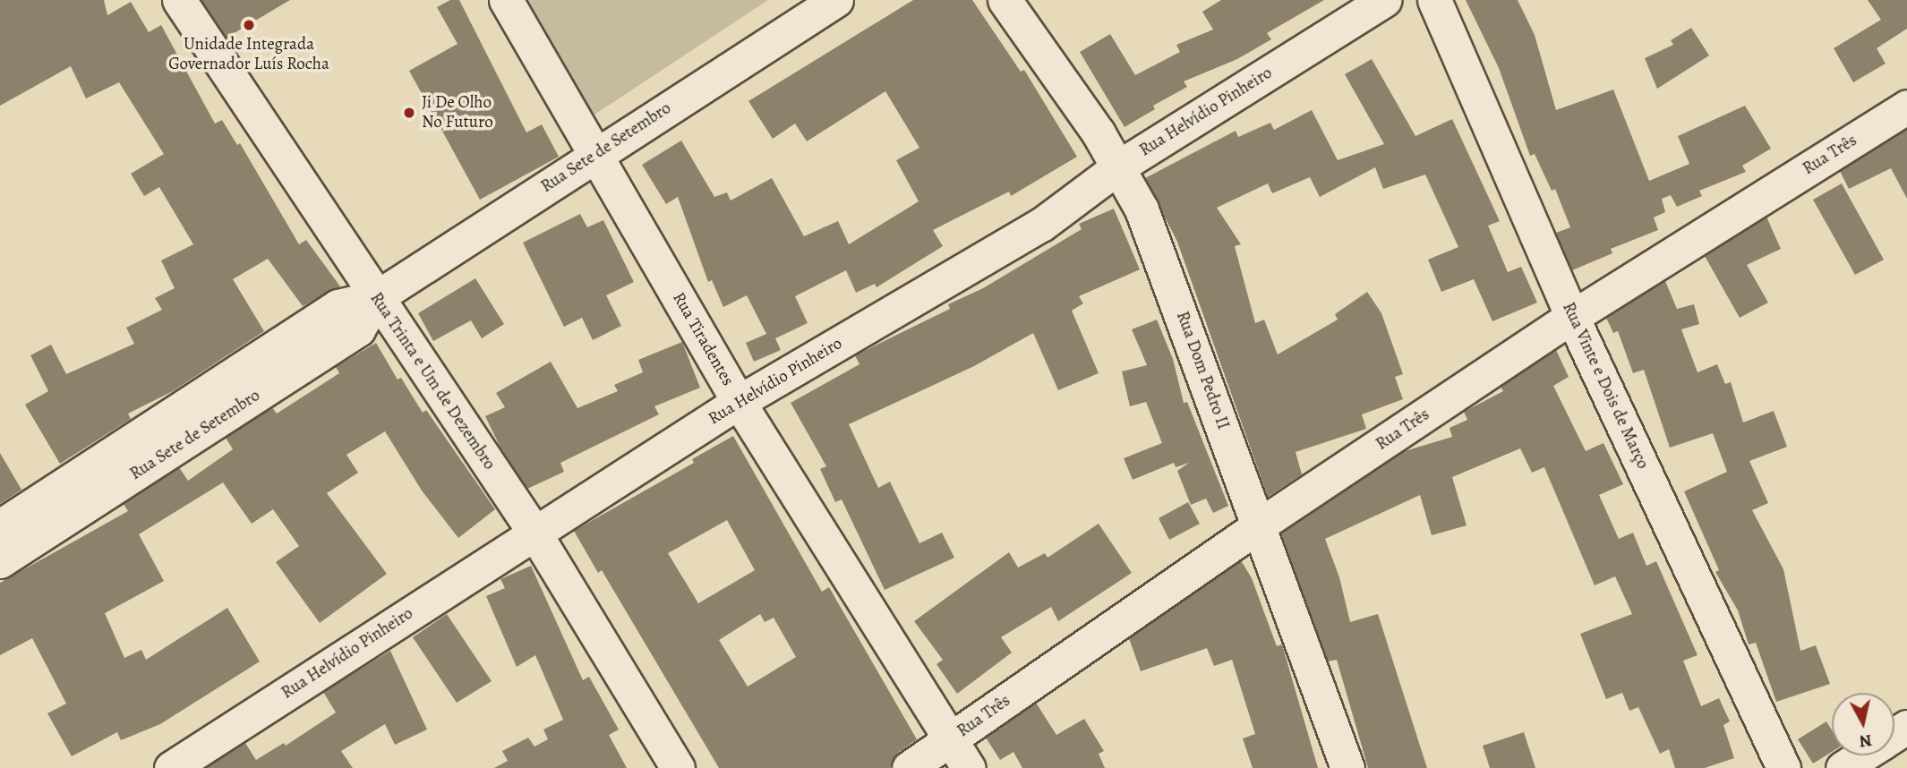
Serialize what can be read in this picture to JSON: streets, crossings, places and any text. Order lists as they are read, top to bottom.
{
  "streets": {
    "street": [
      "Rua Helvídio Pinheiro",
      "Rua Sete de Setembro",
      "Rua Três",
      "Rua Tiradentes",
      "Rua Dom Pedro II",
      "Rua Trinta e Um de Dezembro",
      "Rua Vinte e Dois de Março"
    ]
  },
  "crossings": [
    ["Rua Helvídio Pinheiro", "Rua Tiradentes"],
    ["Rua Helvídio Pinheiro", "Rua Dom Pedro II"],
    ["Rua Helvídio Pinheiro", "Rua Trinta e Um de Dezembro"],
    ["Rua Sete de Setembro", "Rua Tiradentes"],
    ["Rua Sete de Setembro", "Rua Trinta e Um de Dezembro"],
    ["Rua Três", "Rua Tiradentes"],
    ["Rua Três", "Rua Dom Pedro II"],
    ["Rua Três", "Rua Vinte e Dois de Março"]
  ],
  "places": ["Unidade Integrada Governador Luís Rocha", "Ji De Olho No Futuro"],
  "north": "bottom"
}
